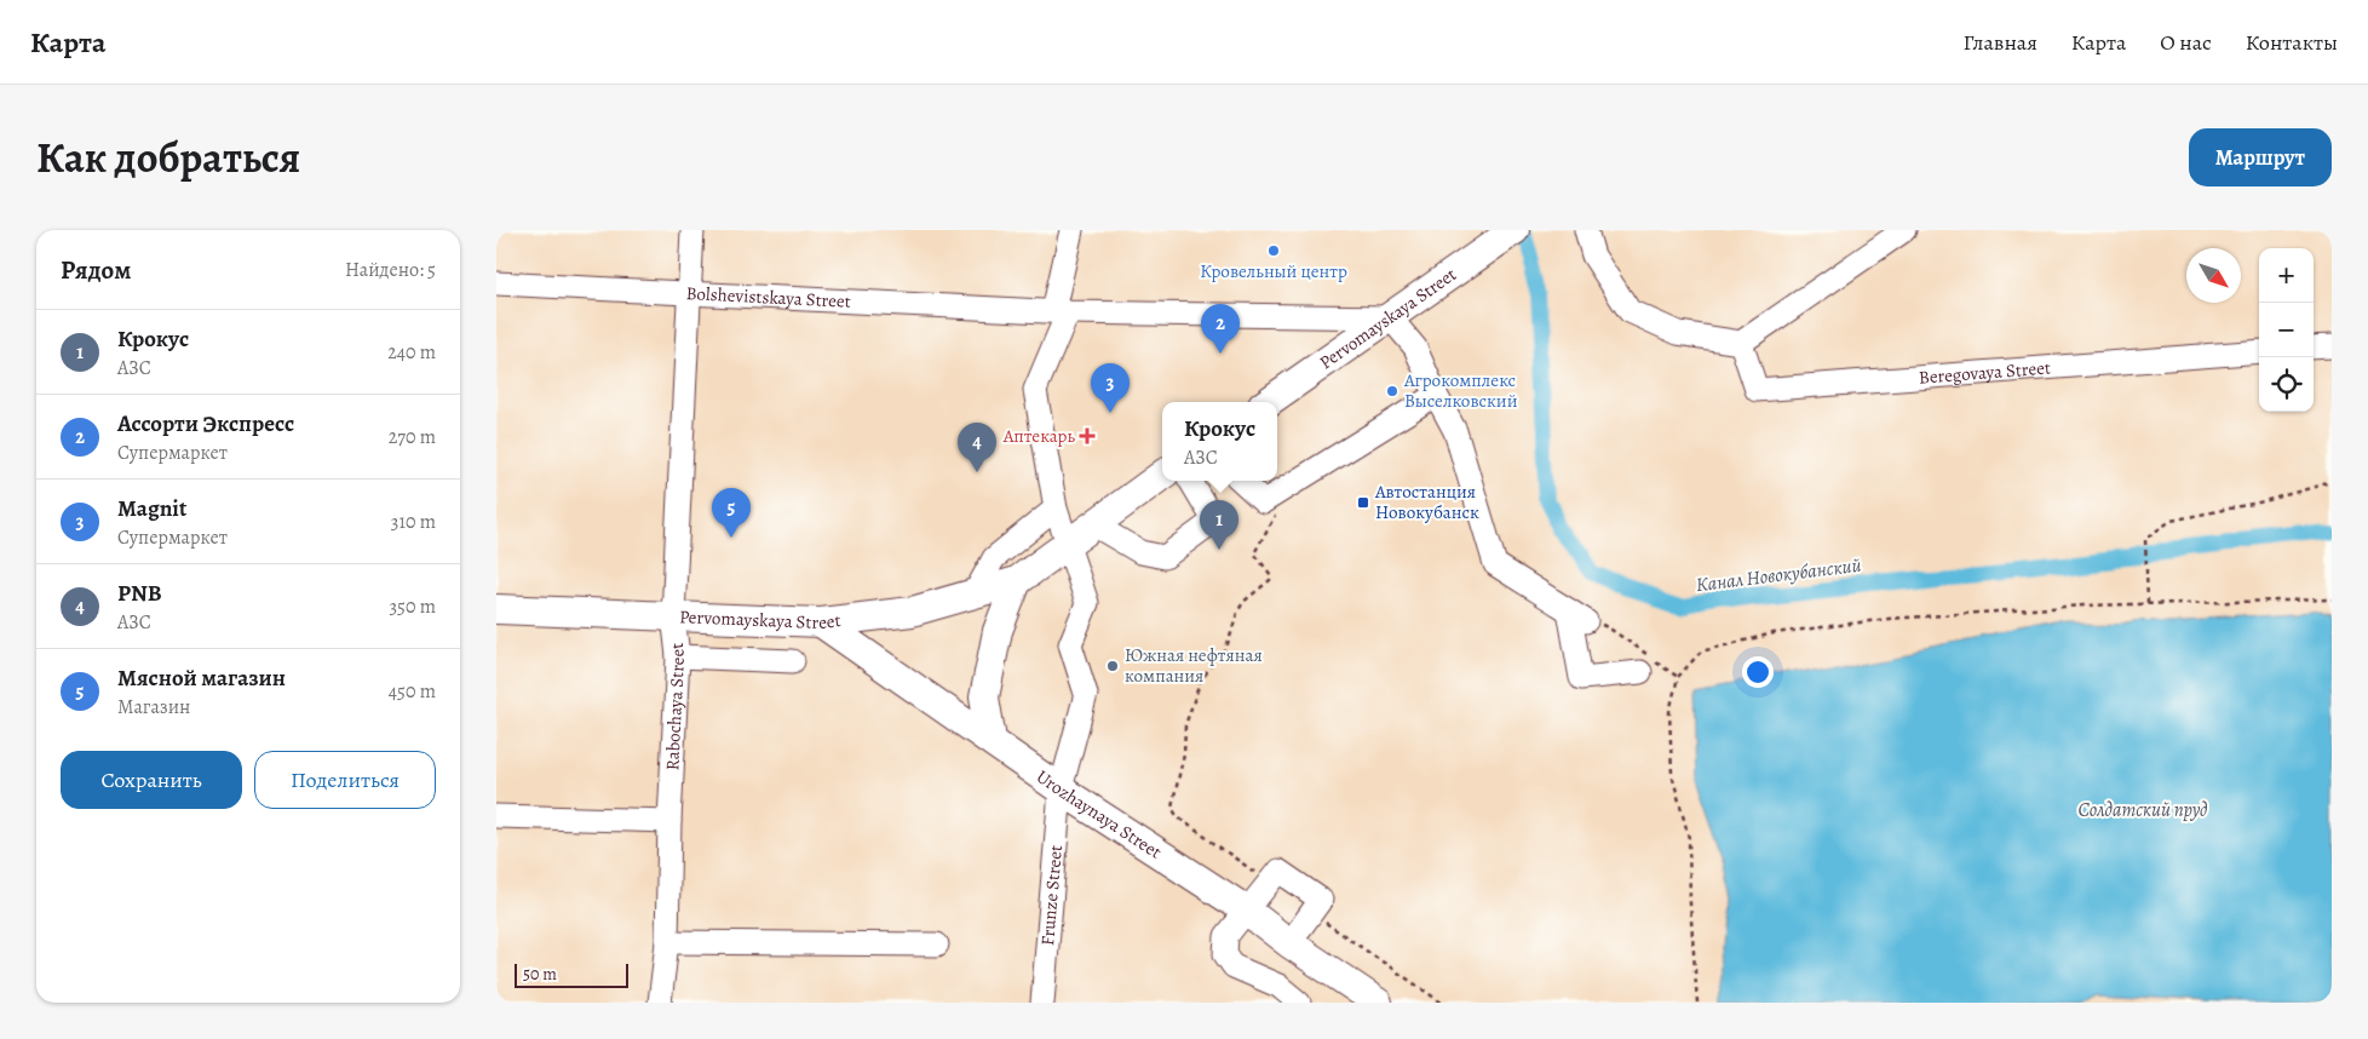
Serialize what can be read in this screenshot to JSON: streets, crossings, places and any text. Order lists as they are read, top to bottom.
{
  "streets": {
    "main road": ["Pervomayskaya Street", "Urozhaynaya Street"],
    "street": [
      "Bolshevistskaya Street",
      "Beregovaya Street",
      "Rabochaya Street",
      "Frunze Street"
    ]
  },
  "crossings": [
    ["Bolshevistskaya Street", "Pervomayskaya Street"],
    ["Bolshevistskaya Street", "Rabochaya Street"],
    ["Bolshevistskaya Street", "Frunze Street"],
    ["Pervomayskaya Street", "Rabochaya Street"],
    ["Pervomayskaya Street", "Urozhaynaya Street"],
    ["Pervomayskaya Street", "Frunze Street"],
    ["Urozhaynaya Street", "Frunze Street"]
  ],
  "water": ["Канал Новокубанский", "Солдатский пруд"],
  "places": {
    "other": ["Кровельный центр", "Агрокомплекс Выселковский", "Южная нефтяная компания"],
    "health": ["Аптекарь"],
    "transit": ["Автостанция Новокубанск"]
  },
  "scale_bar": "50 m",
  "north": "bottom right",
  "page": {
    "header": "Карта",
    "nav": [
      "Главная",
      "Карта",
      "О нас",
      "Контакты"
    ],
    "title": "Как добраться",
    "buttons": [
      "Маршрут",
      ["Сохранить", "Поделиться"]
    ],
    "heading": ["Рядом", "Найдено: 5"],
    "map_buttons": ["+", "−"],
    "pins": [
      "2",
      "3",
      "4",
      "5",
      "1"
    ],
    "list": [
      {
        "mark": "1",
        "name": "Крокус",
        "note": "АЗС",
        "value": "240 m"
      },
      {
        "mark": "2",
        "name": "Ассорти Экспресс",
        "note": "Супермаркет",
        "value": "270 m"
      },
      {
        "mark": "3",
        "name": "Magnit",
        "note": "Супермаркет",
        "value": "310 m"
      },
      {
        "mark": "4",
        "name": "PNB",
        "note": "АЗС",
        "value": "350 m"
      },
      {
        "mark": "5",
        "name": "Мясной магазин",
        "note": "Магазин",
        "value": "450 m"
      }
    ],
    "popup": ["Крокус", "АЗС"],
    "scale": "50 m"
  }
}
